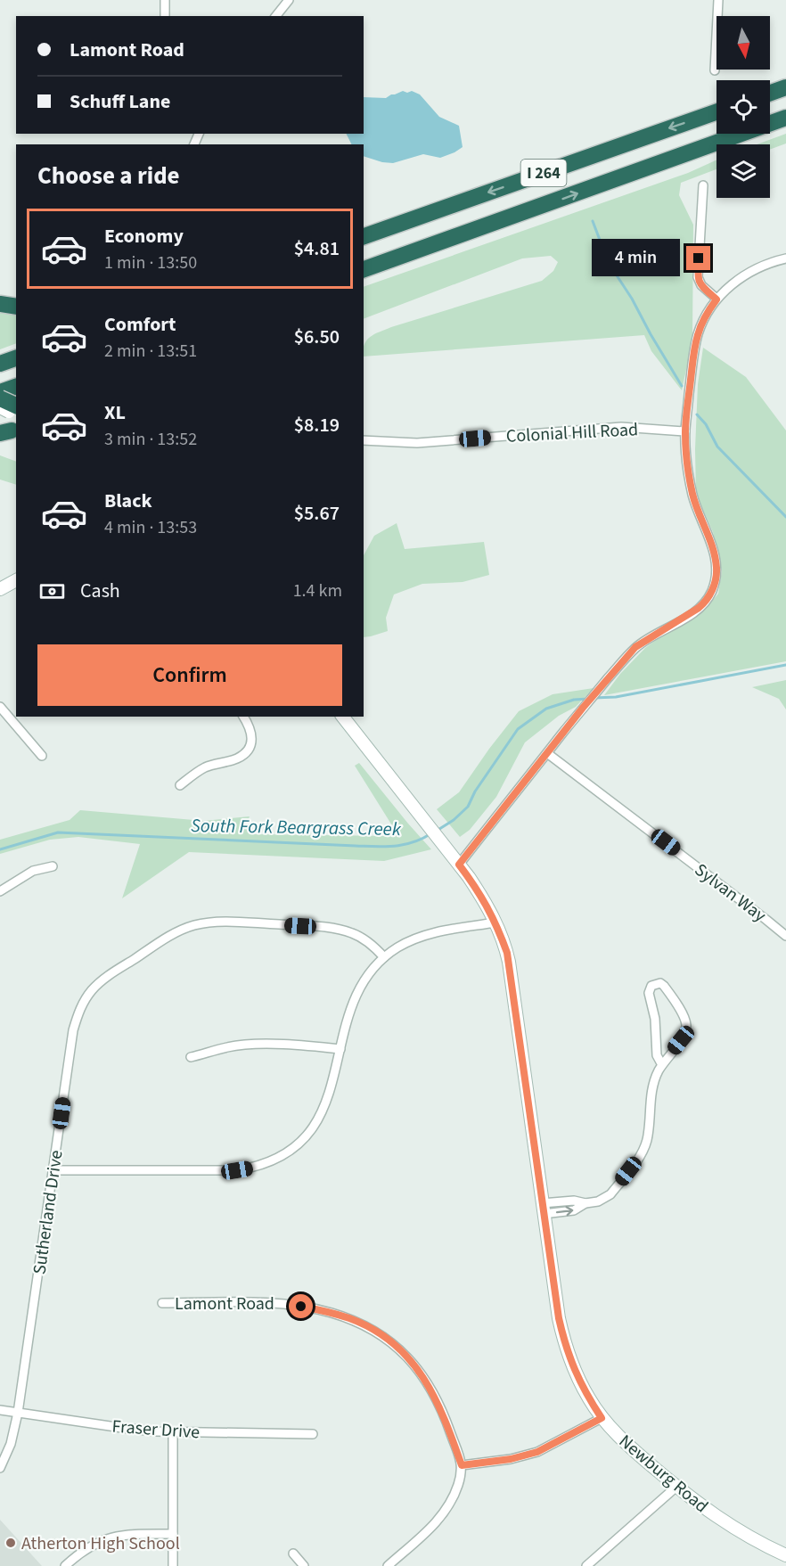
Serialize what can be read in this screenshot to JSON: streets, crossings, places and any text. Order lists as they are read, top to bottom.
{
  "streets": {
    "highway": ["I 264"],
    "main road": ["Newburg Road"],
    "street": [
      "Colonial Hill Road",
      "Sylvan Way",
      "Sutherland Drive",
      "Lamont Road",
      "Fraser Drive"
    ]
  },
  "crossings": [
    ["Sutherland Drive", "Fraser Drive"]
  ],
  "water": ["South Fork Beargrass Creek"],
  "places": ["Atherton High School"],
  "north": "bottom",
  "page": {
    "banner": ["Lamont Road", "Schuff Lane"],
    "heading": "Choose a ride",
    "list": [
      {
        "name": "Economy",
        "note": "1 min · 13:50",
        "value": "$4.81"
      },
      {
        "name": "Comfort",
        "note": "2 min · 13:51",
        "value": "$6.50"
      },
      {
        "name": "XL",
        "note": "3 min · 13:52",
        "value": "$8.19"
      },
      {
        "name": "Black",
        "note": "4 min · 13:53",
        "value": "$5.67"
      }
    ],
    "bubble": "4 min",
    "pay": ["Cash", "1.4 km"],
    "buttons": "Confirm"
  }
}
